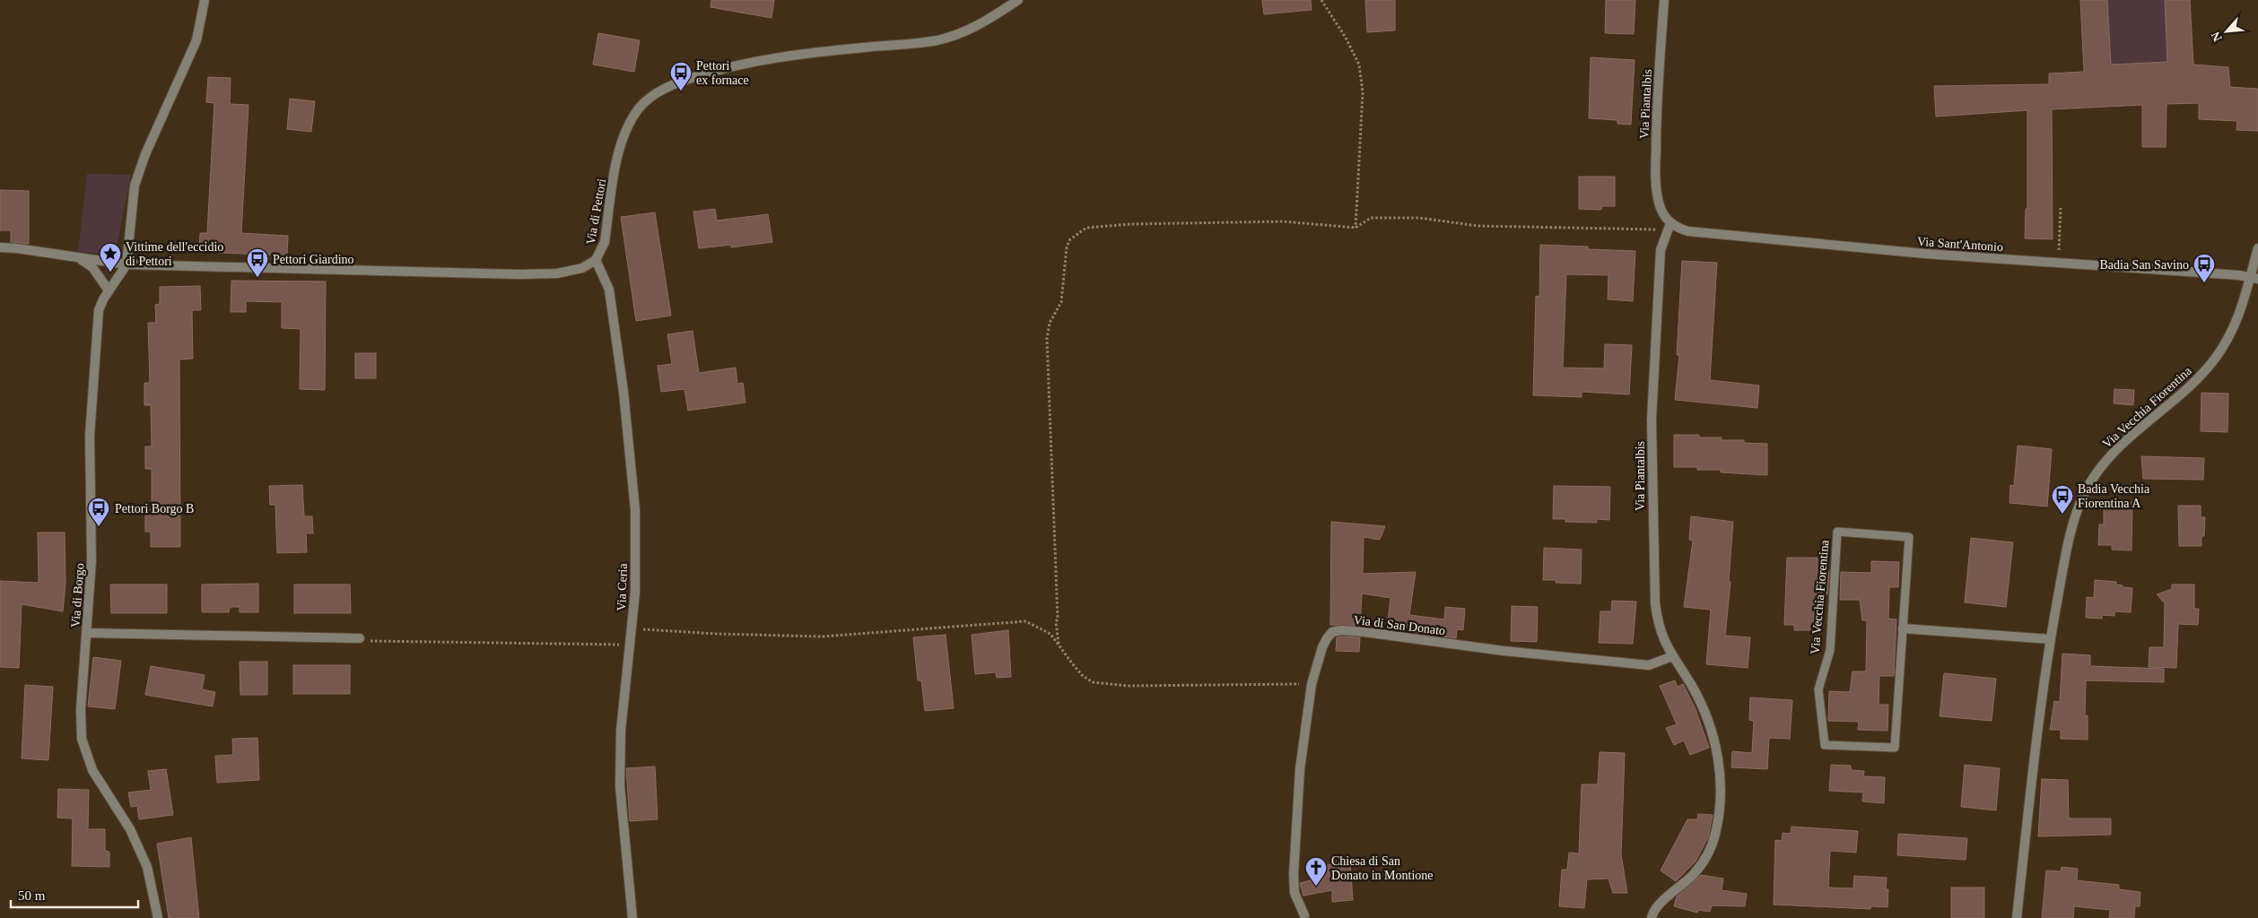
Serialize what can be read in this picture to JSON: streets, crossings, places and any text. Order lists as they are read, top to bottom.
{
  "streets": {
    "street": [
      "Via Piantalbis",
      "Via di Pettori",
      "Via Sant'Antonio",
      "Via Vecchia Fiorentina",
      "Via Ceria",
      "Via di Borgo",
      "Via di San Donato"
    ]
  },
  "crossings": [
    ["Via Piantalbis", "Via Sant'Antonio"],
    ["Via Piantalbis", "Via di San Donato"],
    ["Via di Pettori", "Via Ceria"],
    ["Via di Pettori", "Via di Borgo"],
    ["Via Sant'Antonio", "Via Vecchia Fiorentina"]
  ],
  "places": {
    "bus stop": [
      "Pettori ex fornace",
      "Pettori Giardino",
      "Badia San Savino",
      "Badia Vecchia Fiorentina A",
      "Pettori Borgo B"
    ],
    "place": ["Vittime dell'eccidio di Pettori"],
    "church": ["Chiesa di San Donato in Montione"]
  },
  "scale_bar": "50 m",
  "north": "bottom left"
}
